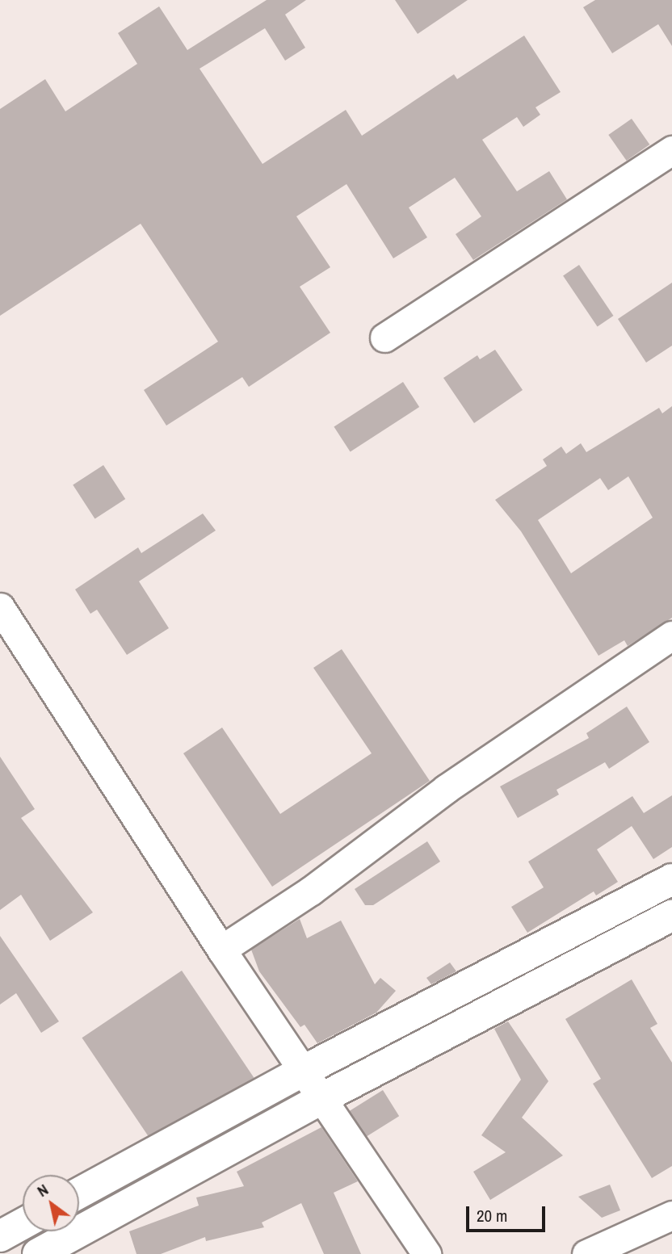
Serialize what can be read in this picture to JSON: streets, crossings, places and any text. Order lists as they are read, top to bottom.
{
  "scale_bar": "20 m",
  "north": "top left"
}
